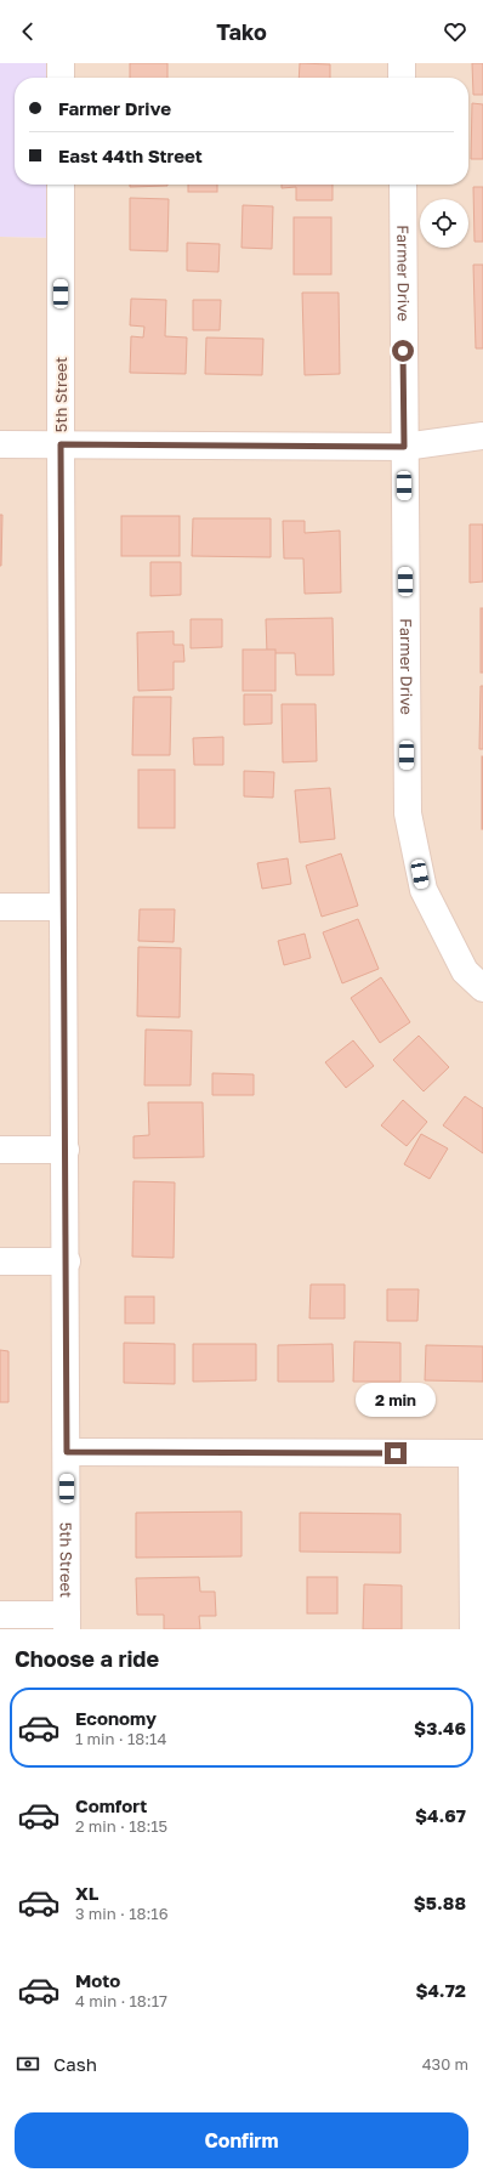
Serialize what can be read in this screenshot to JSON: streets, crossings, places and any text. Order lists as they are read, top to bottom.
{
  "streets": {
    "street": ["Farmer Drive", "5th Street"]
  },
  "page": {
    "header": "Tako",
    "banner": ["Farmer Drive", "East 44th Street"],
    "bubble": "2 min",
    "heading": "Choose a ride",
    "list": [
      {
        "name": "Economy",
        "note": "1 min · 18:14",
        "value": "$3.46"
      },
      {
        "name": "Comfort",
        "note": "2 min · 18:15",
        "value": "$4.67"
      },
      {
        "name": "XL",
        "note": "3 min · 18:16",
        "value": "$5.88"
      },
      {
        "name": "Moto",
        "note": "4 min · 18:17",
        "value": "$4.72"
      }
    ],
    "pay": ["Cash", "430 m"],
    "buttons": "Confirm"
  }
}
